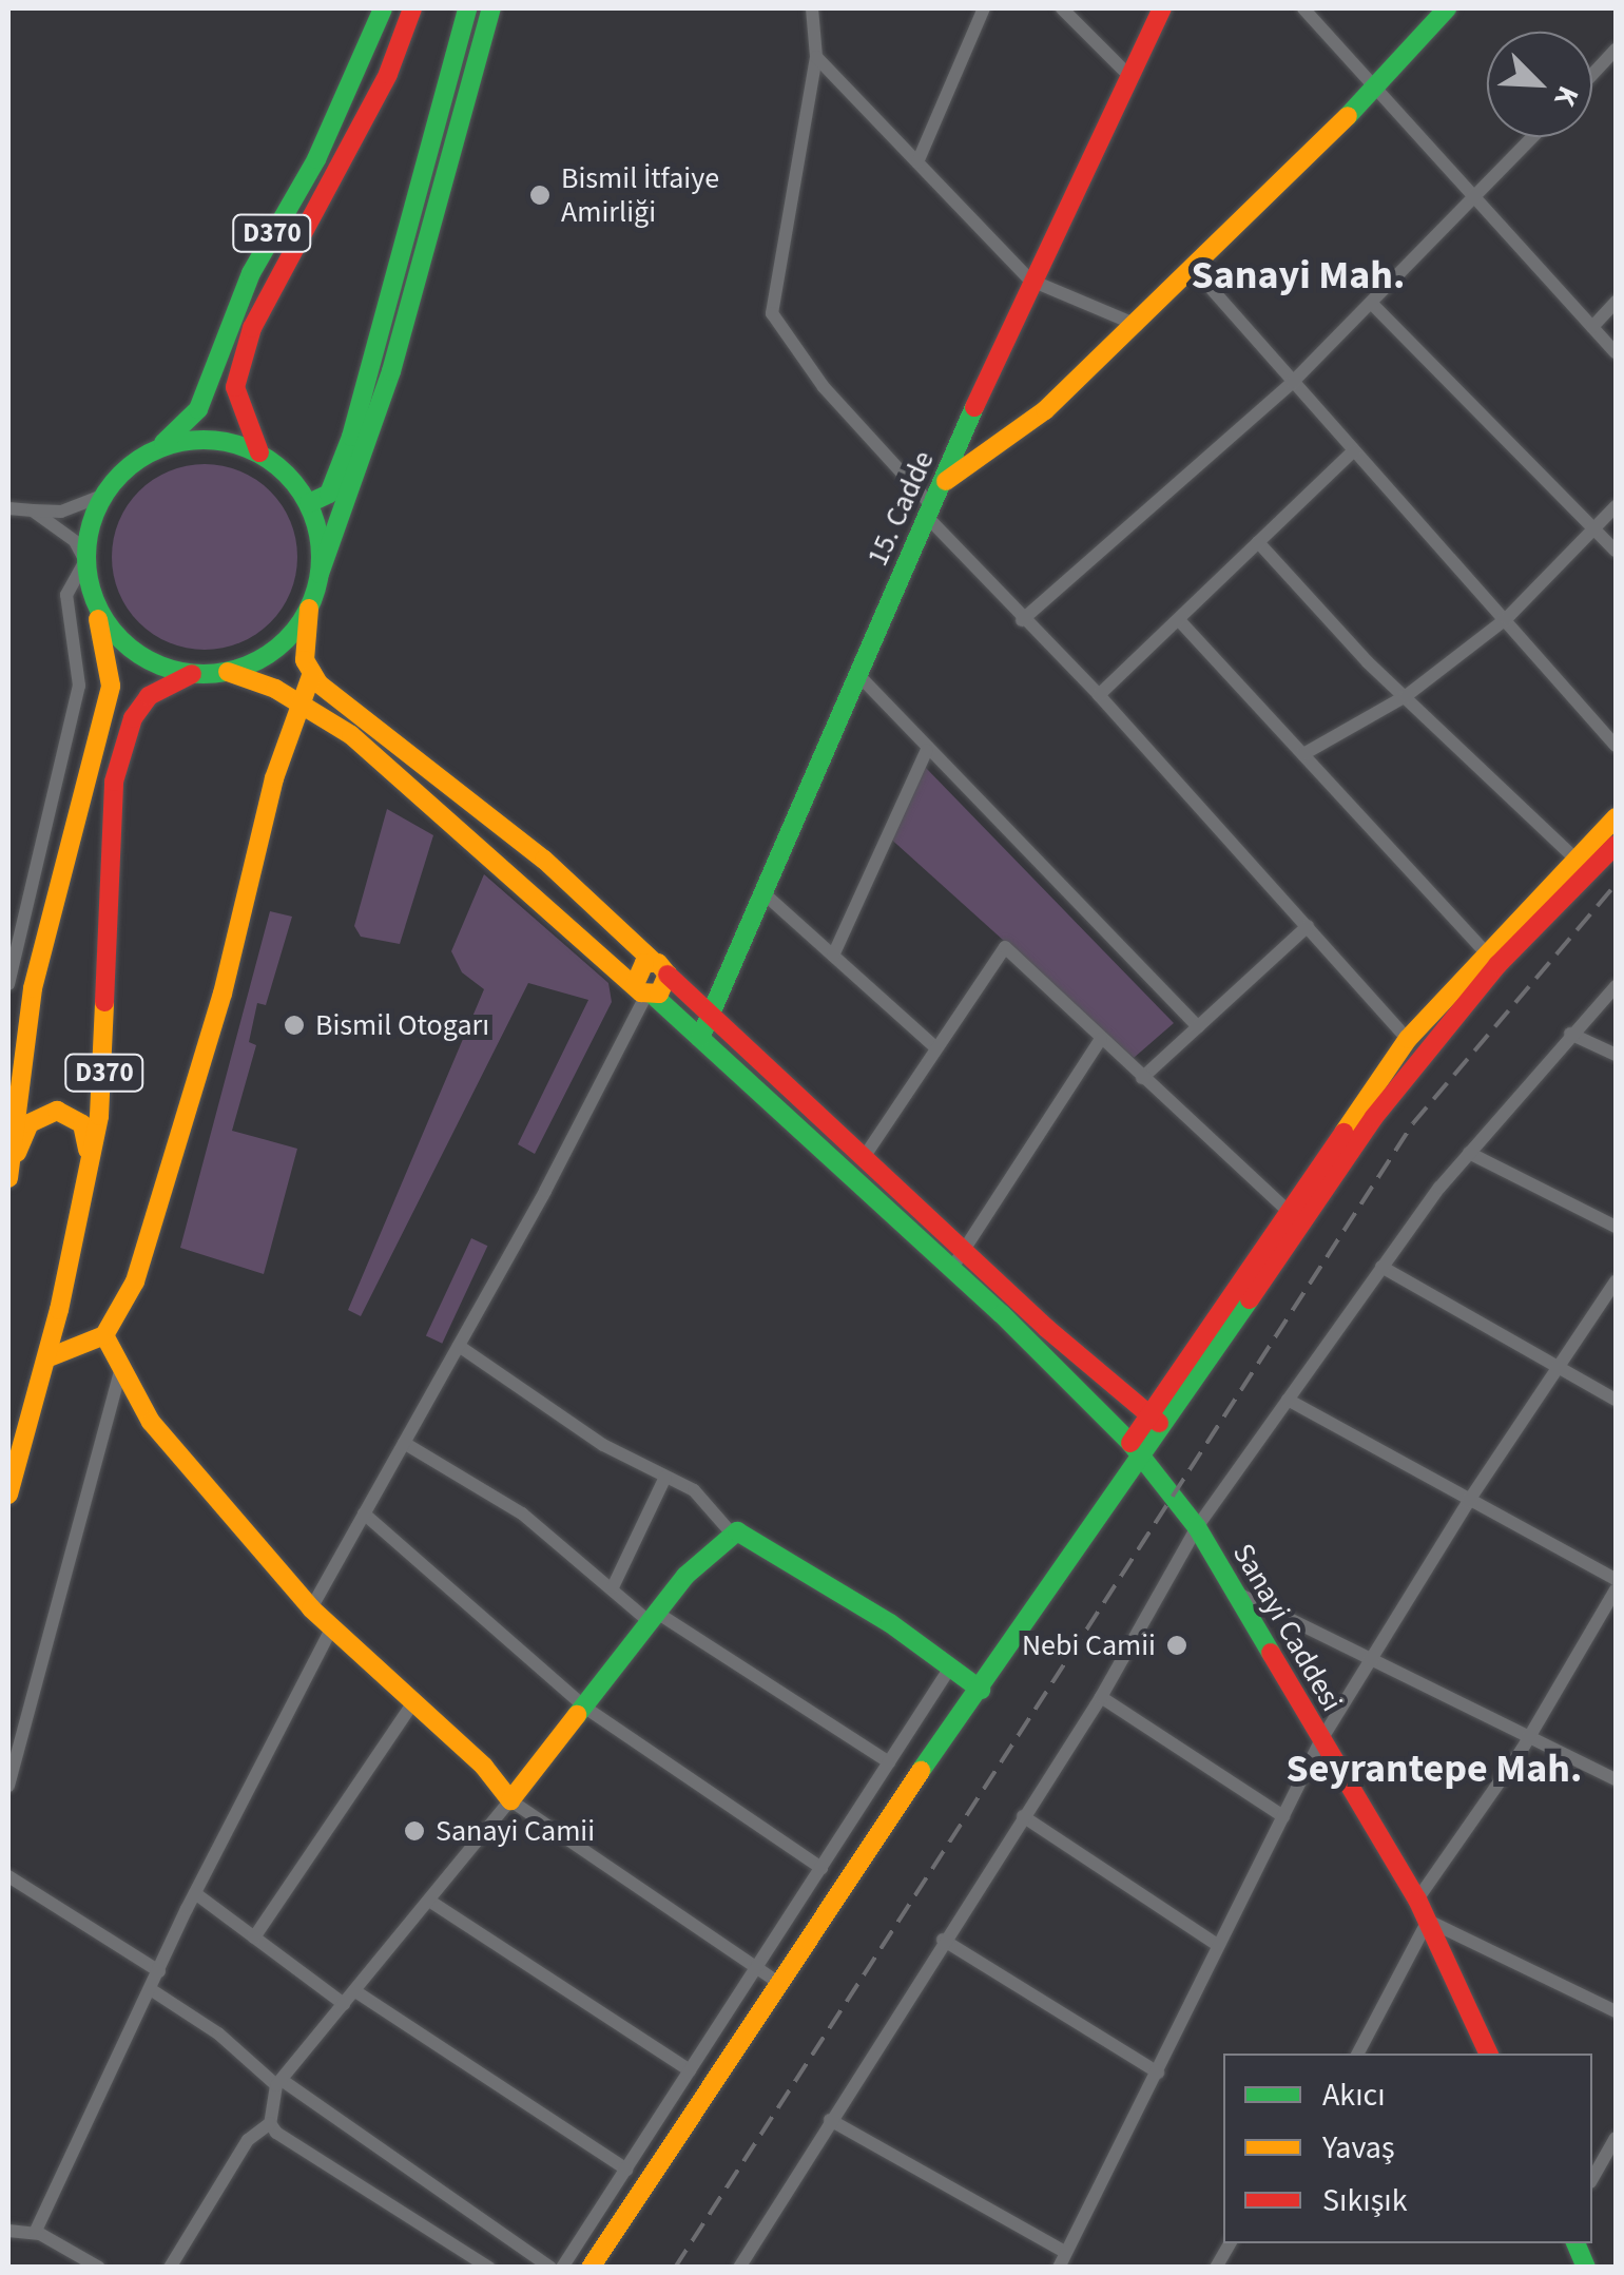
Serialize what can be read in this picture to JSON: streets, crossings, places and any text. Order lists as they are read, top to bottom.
{
  "streets": {
    "main road": ["D370", "15. Cadde", "Sanayi Caddesi"]
  },
  "districts": ["Sanayi Mah.", "Seyrantepe Mah."],
  "places": [
    "Bismil İtfaiye Amirliği",
    "Bismil Otogarı",
    "Nebi Camii",
    "Sanayi Camii"
  ],
  "legend": ["Akıcı", "Yavaş", "Sıkışık"],
  "north": "bottom right"
}
